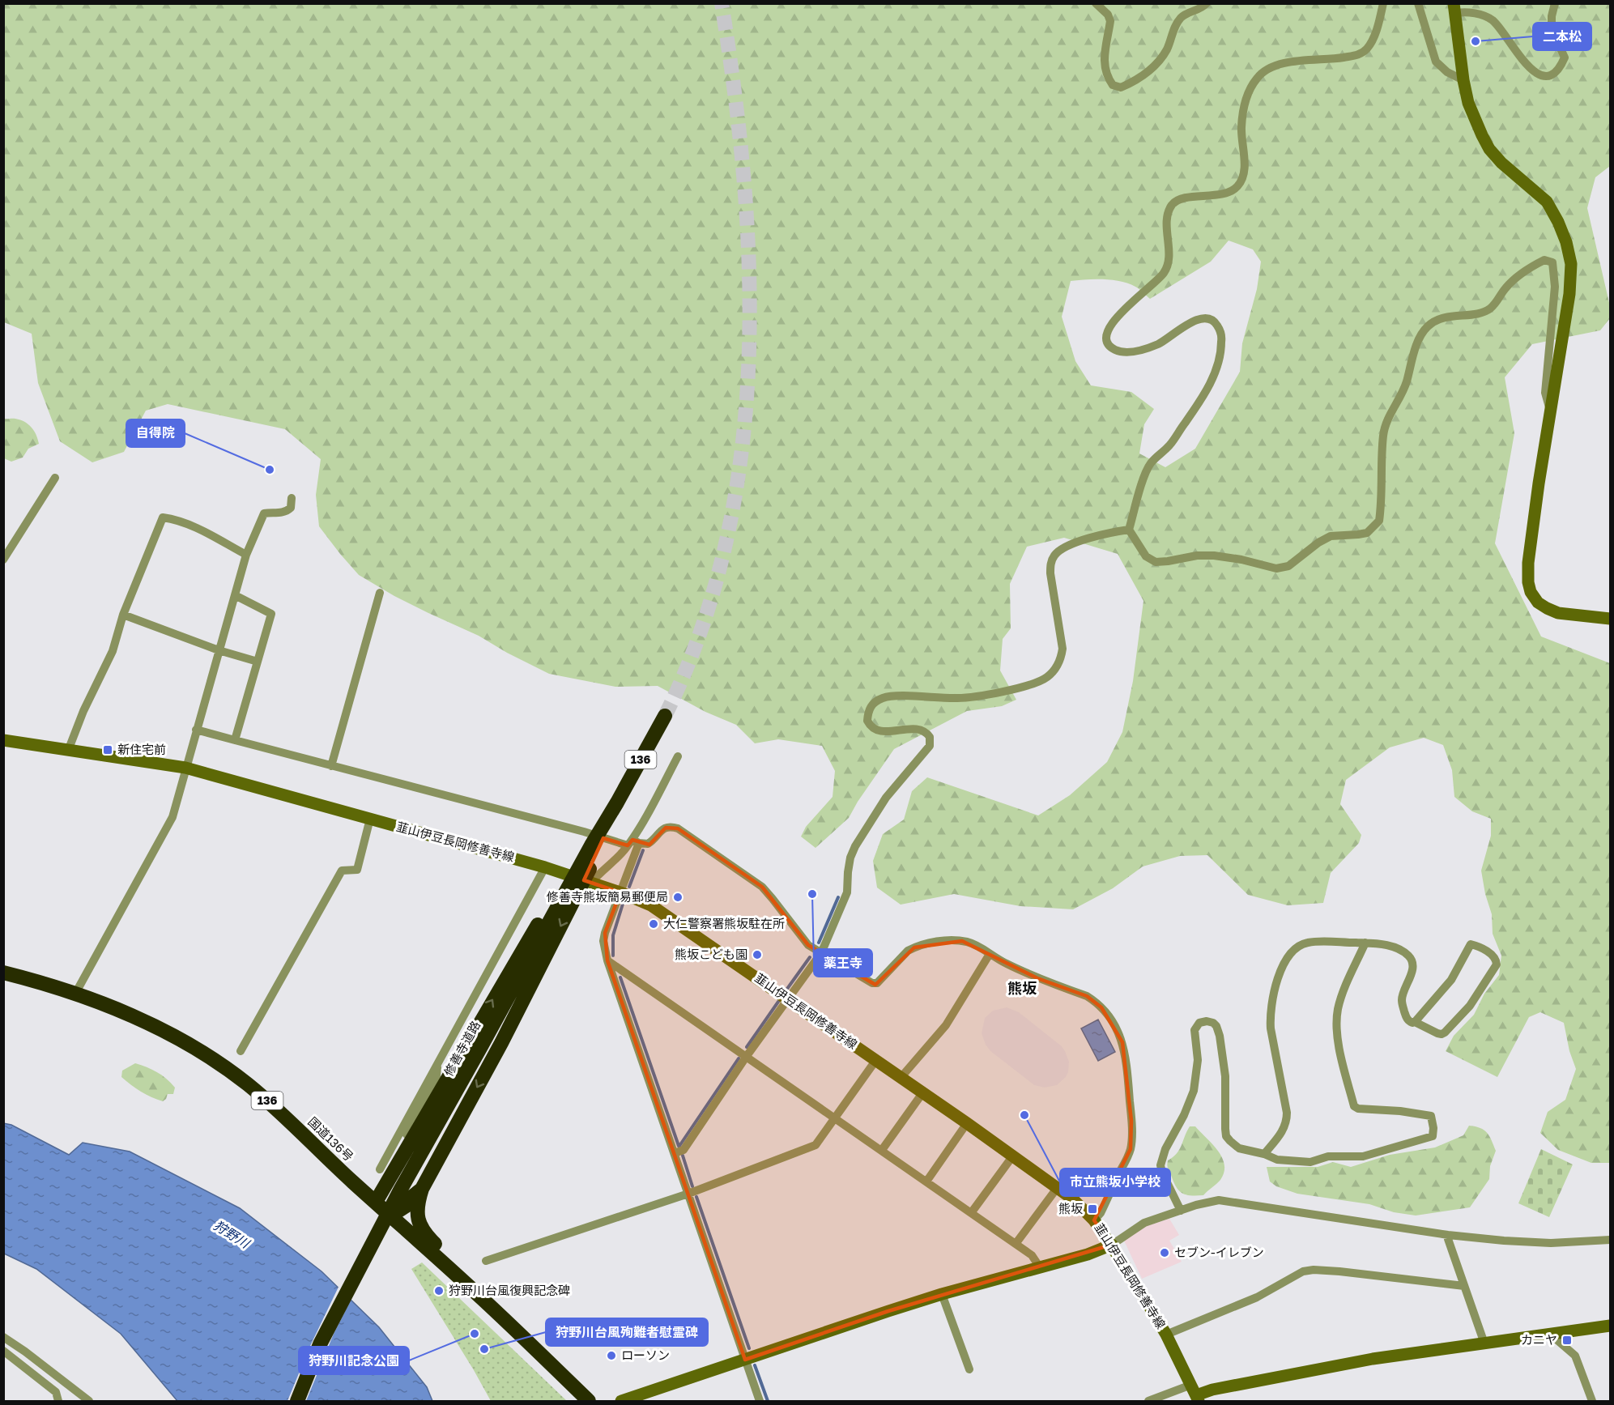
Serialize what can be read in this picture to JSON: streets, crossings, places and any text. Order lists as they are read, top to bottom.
{
  "streets": {
    "highway": ["136", "修善寺道路", "国道136号"],
    "street": ["韮山伊豆長岡修善寺線"]
  },
  "districts": ["熊坂"],
  "water": ["狩野川"],
  "places": {
    "other": [
      "二本松",
      "自得院",
      "薬王寺",
      "修善寺熊坂簡易郵便局",
      "大仁警察署熊坂駐在所",
      "熊坂こども園",
      "市立熊坂小学校",
      "セブン-イレブン",
      "狩野川台風復興記念碑",
      "狩野川記念公園",
      "狩野川台風殉難者慰霊碑",
      "ローソン"
    ],
    "transit": ["新住宅前", "熊坂", "カニヤ"]
  }
}
